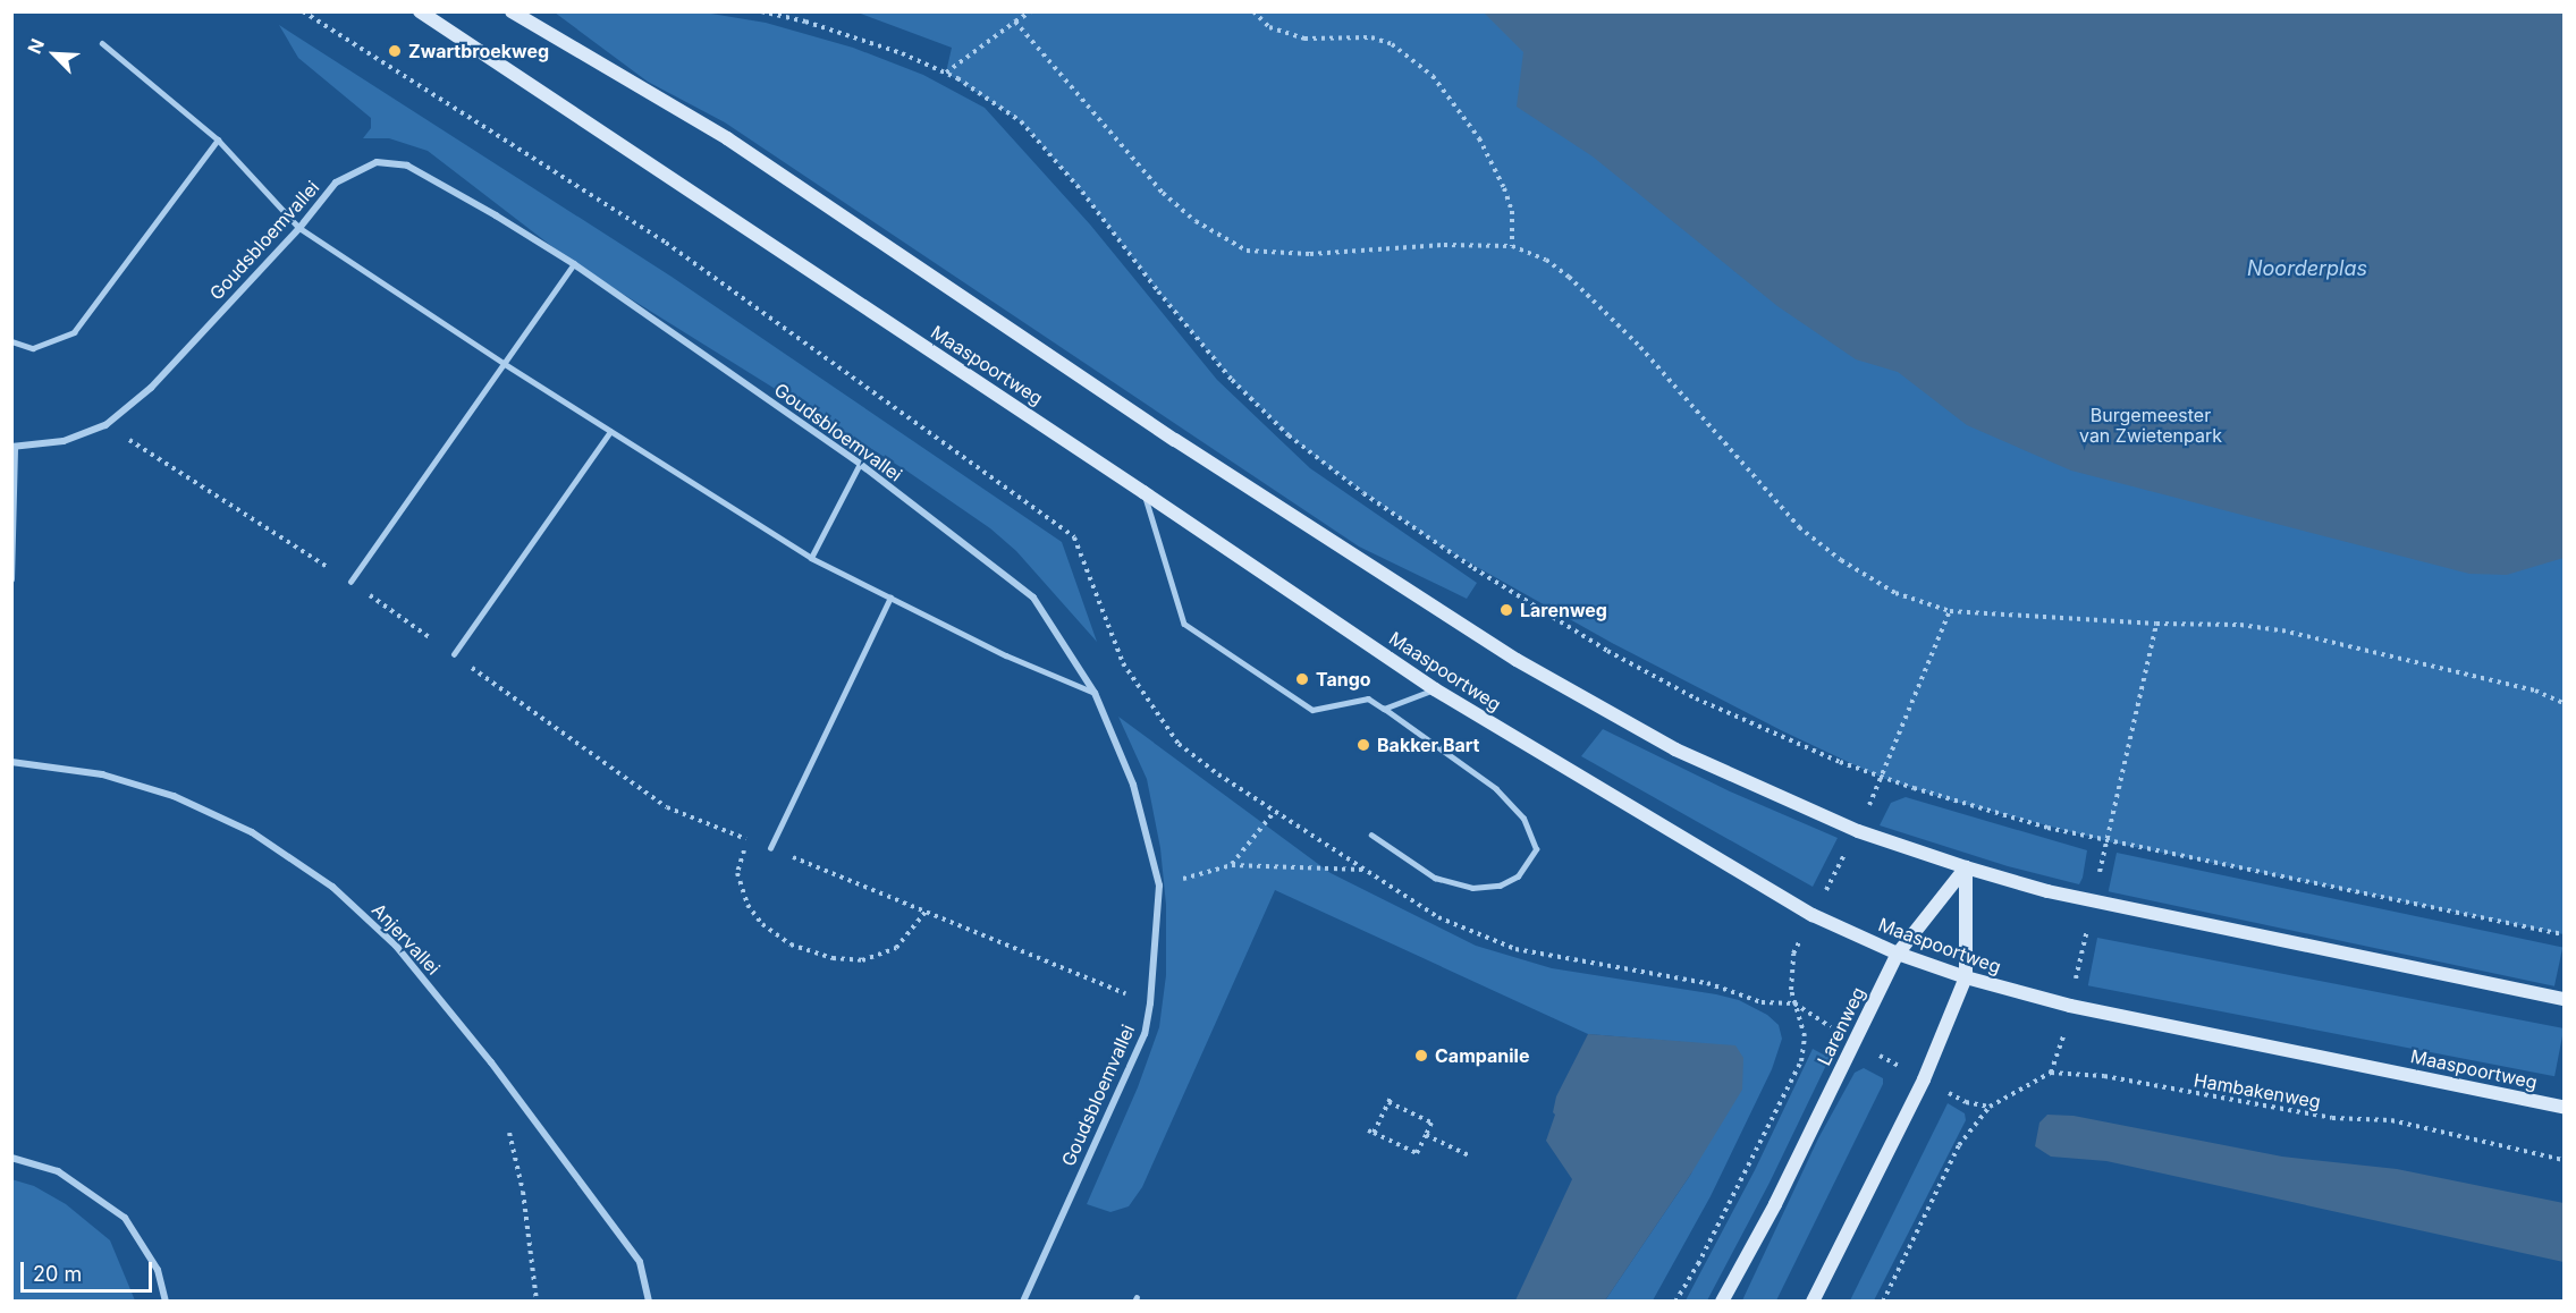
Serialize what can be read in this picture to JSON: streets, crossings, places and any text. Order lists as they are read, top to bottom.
{
  "streets": {
    "main road": ["Maaspoortweg", "Larenweg"],
    "street": ["Goudsbloemvallei", "Anjervallei"],
    "path": ["Hambakenweg"]
  },
  "crossings": [
    ["Maaspoortweg", "Larenweg"]
  ],
  "water": ["Noorderplas"],
  "parks": ["Burgemeester van Zwietenpark"],
  "places": [
    "Zwartbroekweg",
    "Larenweg",
    "Tango",
    "Bakker Bart",
    "Campanile"
  ],
  "scale_bar": "20 m",
  "north": "top left"
}
